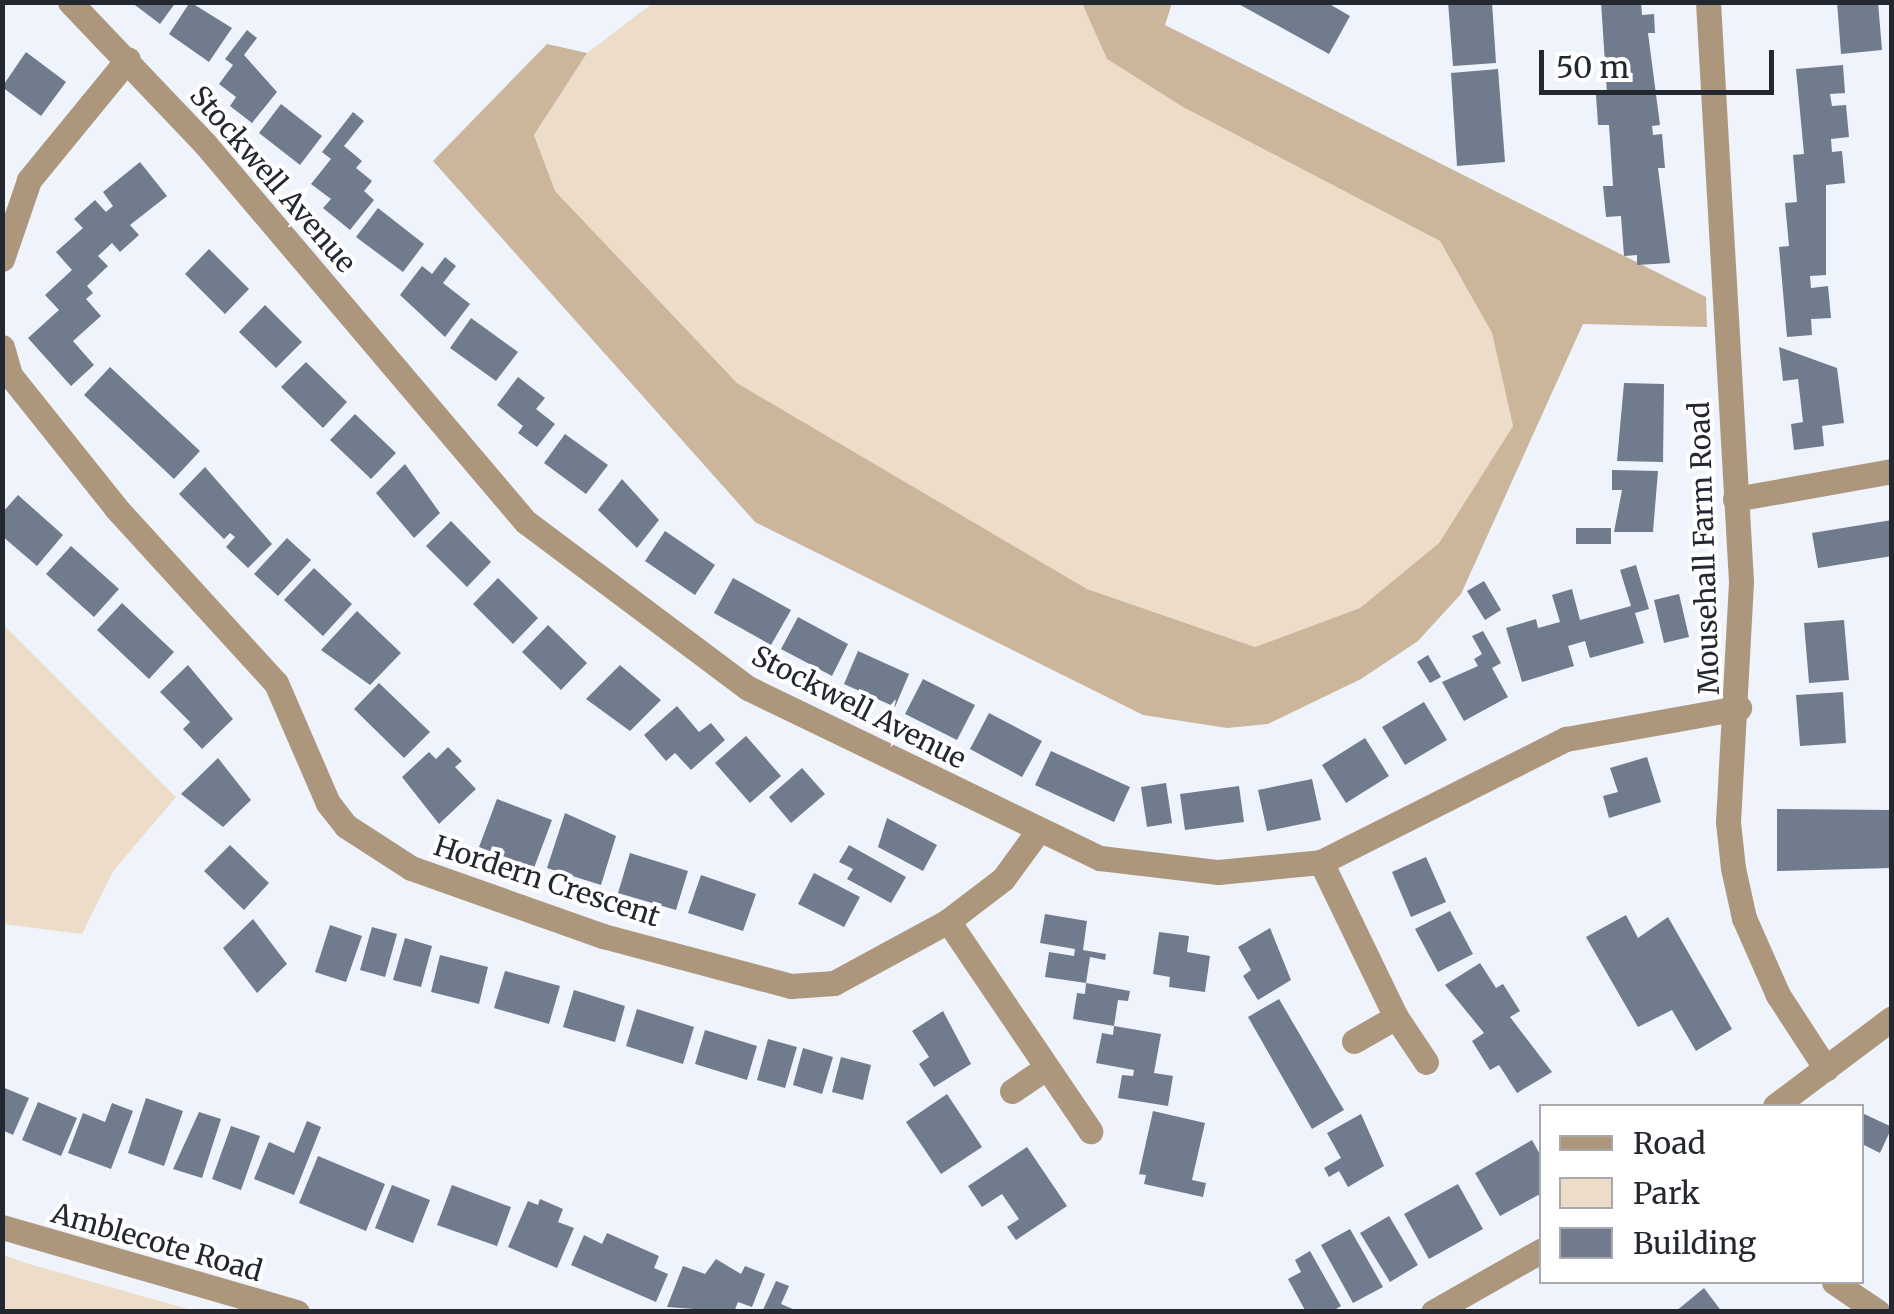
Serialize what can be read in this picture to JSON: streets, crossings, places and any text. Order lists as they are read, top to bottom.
{
  "streets": {
    "street": [
      "Stockwell Avenue",
      "Mousehall Farm Road",
      "Hordern Crescent",
      "Amblecote Road"
    ]
  },
  "crossings": [
    ["Stockwell Avenue", "Mousehall Farm Road"],
    ["Stockwell Avenue", "Hordern Crescent"]
  ],
  "legend": ["Road", "Park", "Building"],
  "scale_bar": "50 m"
}
